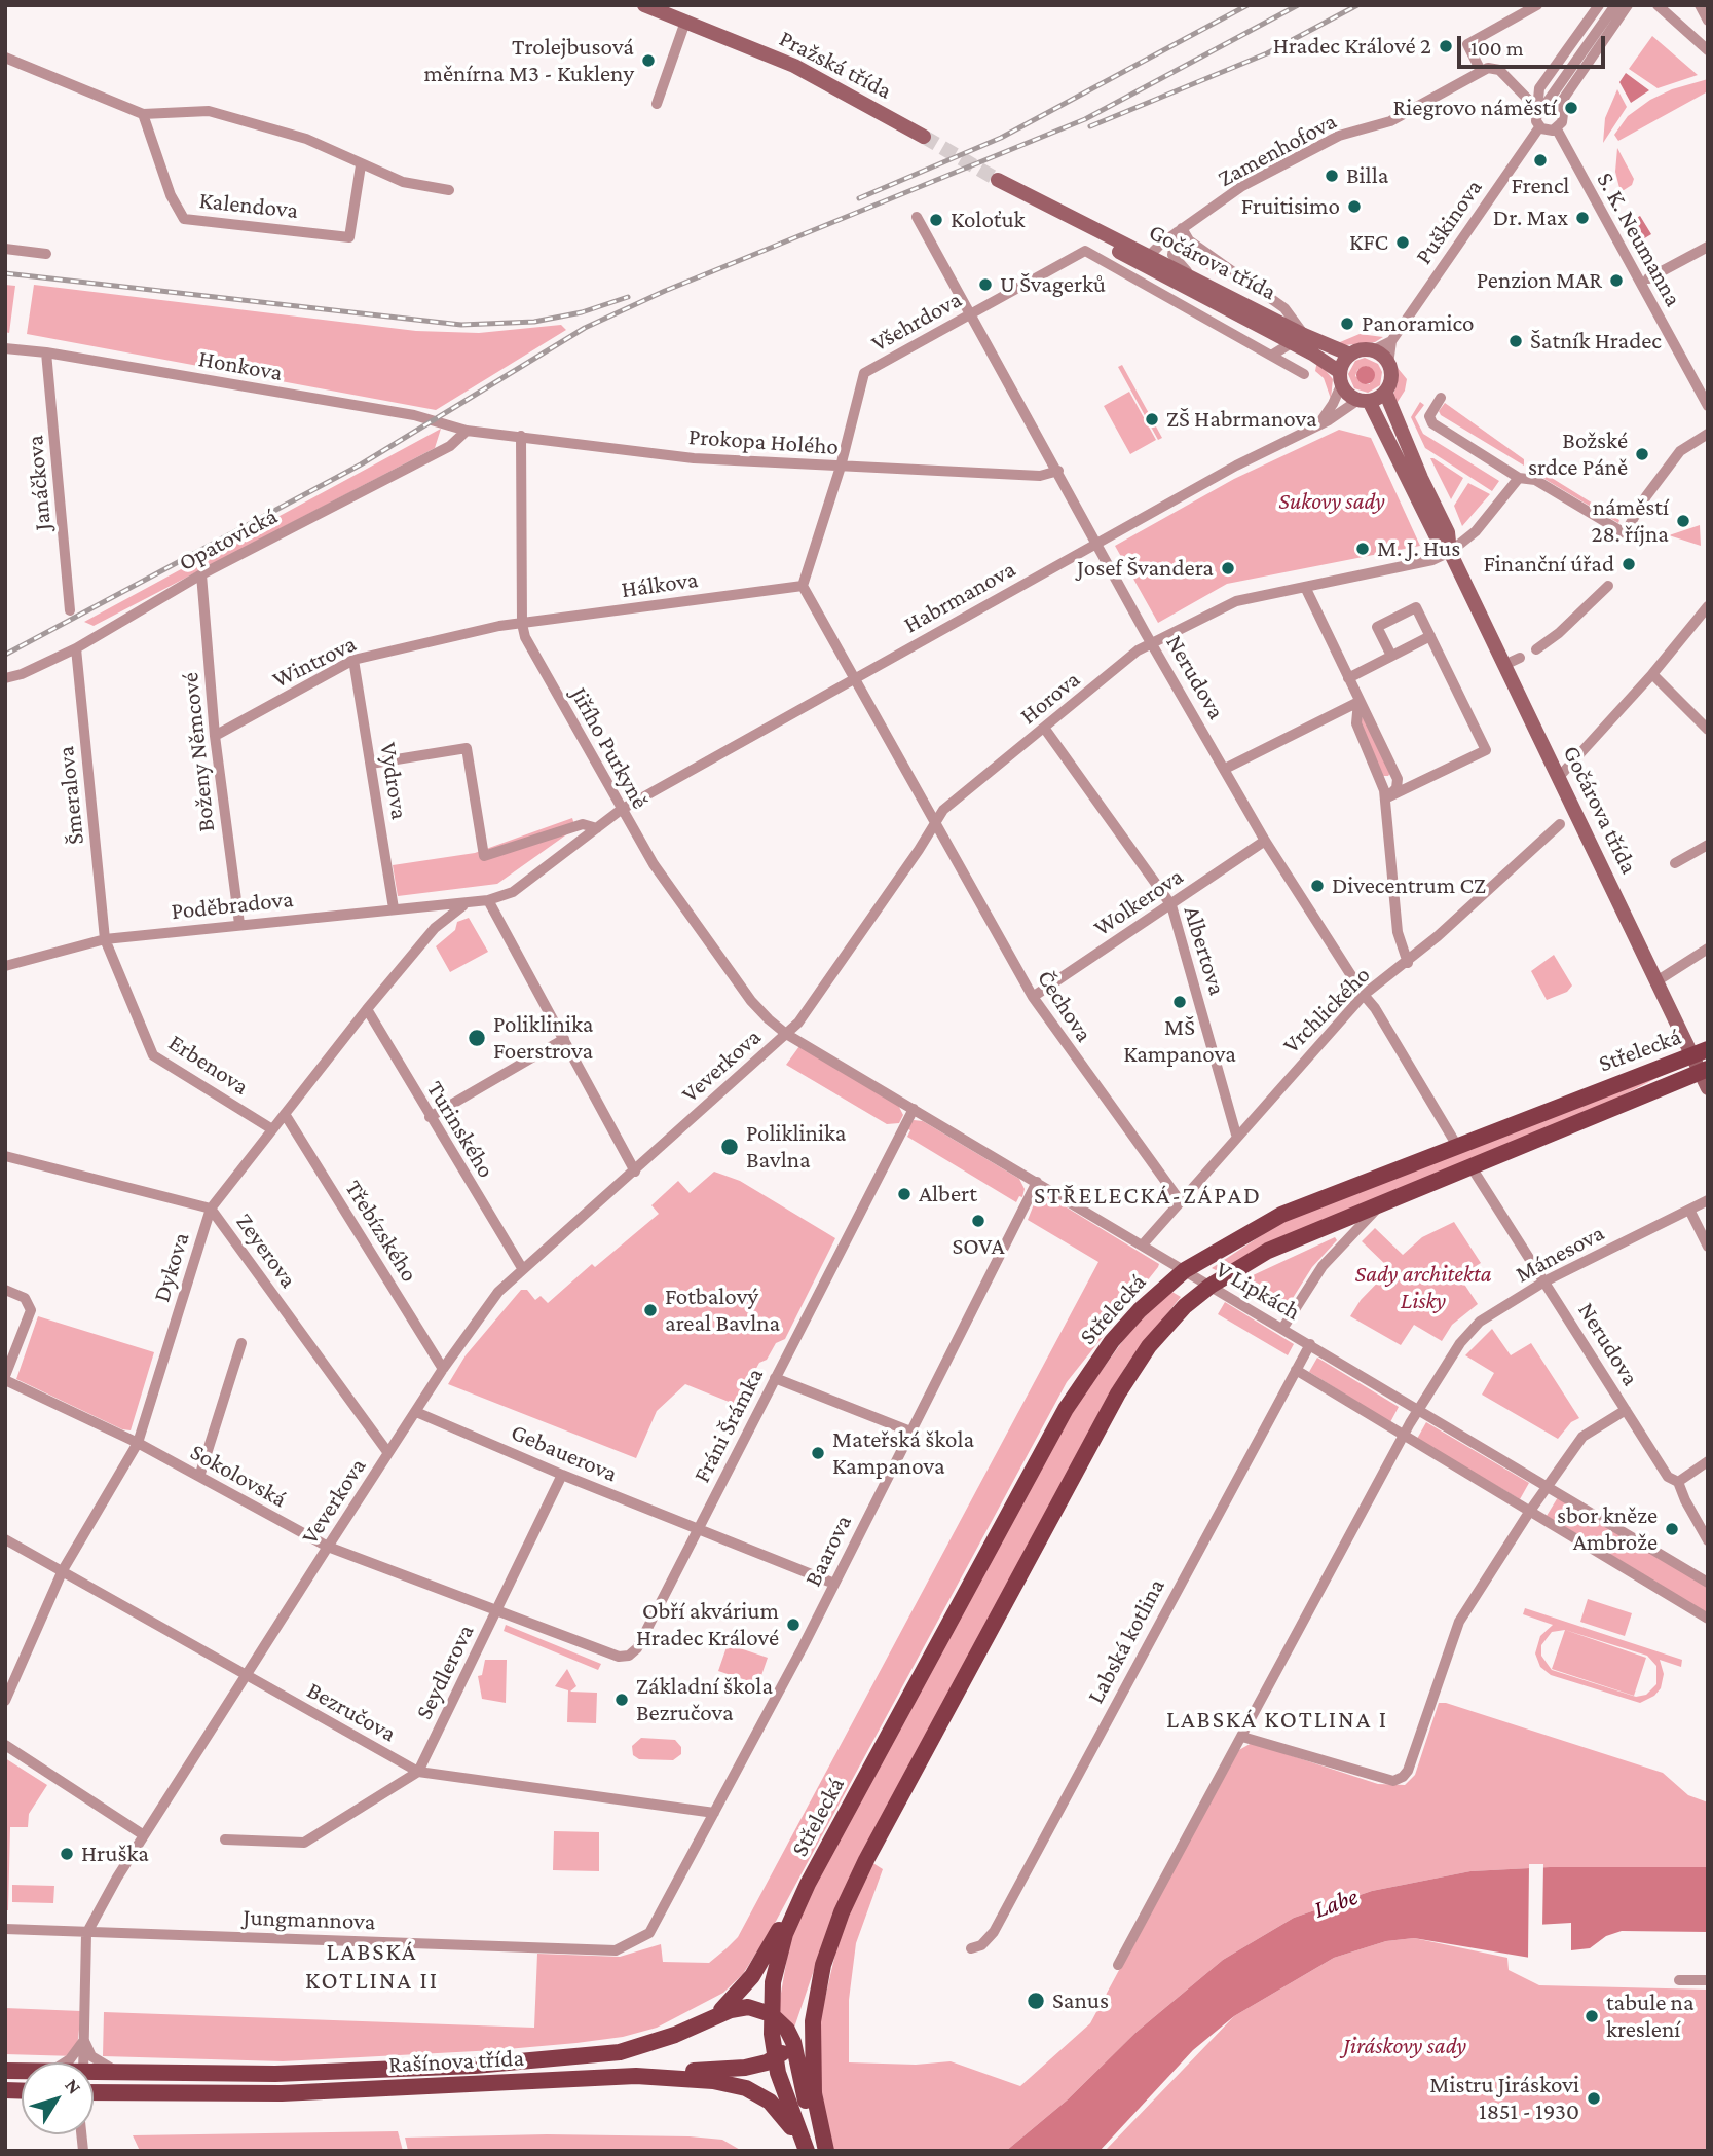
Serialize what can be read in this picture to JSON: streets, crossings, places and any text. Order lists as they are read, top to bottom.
{
  "streets": {
    "main road": ["Střelecká", "Rašínova třída"],
    "street": [
      "Pražská třída",
      "Zamenhofova",
      "Kalendova",
      "Puškinova",
      "S. K. Neumanna",
      "Gočárova třída",
      "Všehrdova",
      "Honkova",
      "Prokopa Holého",
      "Janáčkova",
      "Opatovická",
      "Hálkova",
      "Habrmanova",
      "Wintrova",
      "Nerudova",
      "Horova",
      "Jiřího Purkyně",
      "Boženy Němcové",
      "Vydrova",
      "Šmeralova",
      "Wolkerova",
      "Poděbradova",
      "Albertova",
      "Čechova",
      "Vrchlického",
      "Erbenova",
      "Veverkova",
      "Turinského",
      "Třebízského",
      "Zeyerova",
      "Mánesova",
      "Dykova",
      "V Lipkách",
      "Fráni Šrámka",
      "Gebauerova",
      "Sokolovská",
      "Baarova",
      "Labská kotlina",
      "Seydlerova",
      "Bezručova",
      "Jungmannova"
    ]
  },
  "crossings": [
    ["Zamenhofova", "Gočárova třída"],
    ["Puškinova", "Gočárova třída"],
    ["Puškinova", "Habrmanova"],
    ["Gočárova třída", "Habrmanova"],
    ["Gočárova třída", "Horova"],
    ["Gočárova třída", "Střelecká"],
    ["Všehrdova", "Prokopa Holého"],
    ["Všehrdova", "Hálkova"],
    ["Všehrdova", "Nerudova"],
    ["Honkova", "Prokopa Holého"],
    ["Honkova", "Janáčkova"],
    ["Honkova", "Opatovická"],
    ["Prokopa Holého", "Opatovická"],
    ["Prokopa Holého", "Nerudova"],
    ["Prokopa Holého", "Jiřího Purkyně"],
    ["Opatovická", "Boženy Němcové"],
    ["Opatovická", "Šmeralova"],
    ["Hálkova", "Wintrova"],
    ["Hálkova", "Jiřího Purkyně"],
    ["Habrmanova", "Nerudova"],
    ["Habrmanova", "Jiřího Purkyně"],
    ["Habrmanova", "Poděbradova"],
    ["Habrmanova", "Čechova"],
    ["Wintrova", "Jiřího Purkyně"],
    ["Wintrova", "Boženy Němcové"],
    ["Wintrova", "Vydrova"],
    ["Nerudova", "Horova"],
    ["Nerudova", "Wolkerova"],
    ["Nerudova", "Vrchlického"],
    ["Nerudova", "Střelecká"],
    ["Nerudova", "Mánesova"],
    ["Horova", "Jiřího Purkyně"],
    ["Horova", "Albertova"],
    ["Horova", "Čechova"],
    ["Horova", "Veverkova"],
    ["Horova", "V Lipkách"],
    ["Jiřího Purkyně", "Veverkova"],
    ["Jiřího Purkyně", "V Lipkách"],
    ["Boženy Němcové", "Poděbradova"],
    ["Vydrova", "Poděbradova"],
    ["Šmeralova", "Poděbradova"],
    ["Šmeralova", "Erbenova"],
    ["Wolkerova", "Albertova"],
    ["Wolkerova", "Čechova"],
    ["Poděbradova", "Erbenova"],
    ["Poděbradova", "Dykova"],
    ["Albertova", "Vrchlického"],
    ["Čechova", "Vrchlického"],
    ["Vrchlického", "V Lipkách"],
    ["Střelecká", "V Lipkách"],
    ["Střelecká", "Rašínova třída"],
    ["Erbenova", "Dykova"],
    ["Veverkova", "Turinského"],
    ["Veverkova", "Třebízského"],
    ["Veverkova", "Zeyerova"],
    ["Veverkova", "V Lipkách"],
    ["Veverkova", "Gebauerova"],
    ["Veverkova", "Sokolovská"],
    ["Veverkova", "Bezručova"],
    ["Veverkova", "Jungmannova"],
    ["Veverkova", "Rašínova třída"],
    ["Turinského", "Dykova"],
    ["Třebízského", "Dykova"],
    ["Zeyerova", "Dykova"],
    ["Mánesova", "V Lipkách"],
    ["Dykova", "Sokolovská"],
    ["Dykova", "Bezručova"],
    ["V Lipkách", "Fráni Šrámka"],
    ["V Lipkách", "Baarova"],
    ["V Lipkách", "Labská kotlina"],
    ["Fráni Šrámka", "Gebauerova"],
    ["Gebauerova", "Baarova"],
    ["Gebauerova", "Seydlerova"],
    ["Sokolovská", "Seydlerova"],
    ["Baarova", "Bezručova"],
    ["Baarova", "Jungmannova"],
    ["Seydlerova", "Bezručova"]
  ],
  "districts": ["STŘELECKÁ-ZÁPAD", "LABSKÁ KOTLINA I", "LABSKÁ KOTLINA II"],
  "water": ["Labe"],
  "parks": ["Sukovy sady", "Sady architekta Lisky", "Jiráskovy sady"],
  "places": [
    "Hradec Králové 2",
    "Trolejbusová měnírna M3 - Kukleny",
    "Riegrovo náměstí",
    "Frencl",
    "Billa",
    "Fruitisimo",
    "Dr. Max",
    "Koloťuk",
    "KFC",
    "Penzion MAR",
    "U Švagerků",
    "Panoramico",
    "Šatník Hradec",
    "ZŠ Habrmanova",
    "Božské srdce Páně",
    "náměstí 28. října",
    "M. J. Hus",
    "Finanční úřad",
    "Josef Švandera",
    "Divecentrum CZ",
    "MŠ Kampanova",
    "Poliklinika Foerstrova",
    "Poliklinika Bavlna",
    "Albert",
    "SOVA",
    "Fotbalový areal Bavlna",
    "Mateřská škola Kampanova",
    "sbor kněze Ambrože",
    "Obří akvárium Hradec Králové",
    "Základní škola Bezručova",
    "Hruška",
    "Sanus",
    "tabule na kreslení",
    "Mistru Jiráskovi 1851 - 1930"
  ],
  "scale_bar": "100 m",
  "north": "top right"
}
